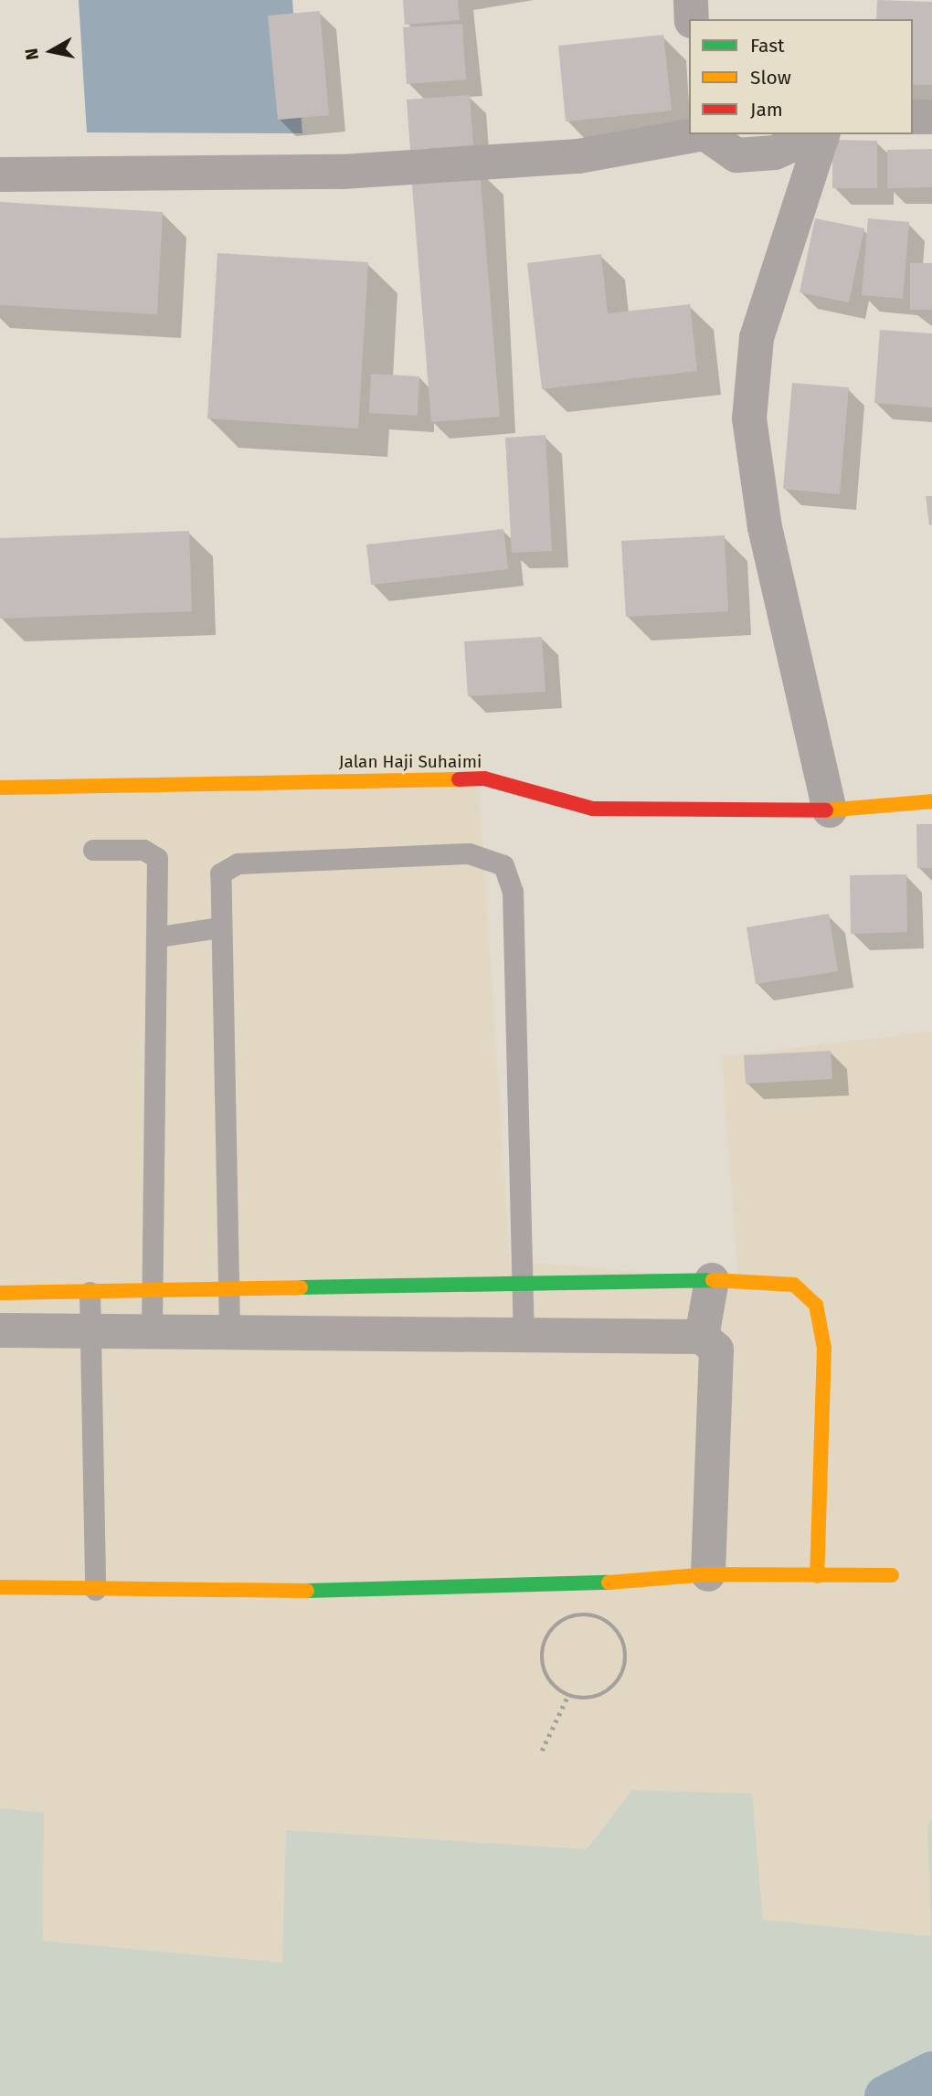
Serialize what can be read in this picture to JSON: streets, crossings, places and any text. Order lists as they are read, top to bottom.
{
  "streets": {
    "street": ["Jalan Haji Suhaimi"]
  },
  "legend": ["Fast", "Slow", "Jam"],
  "north": "left"
}
